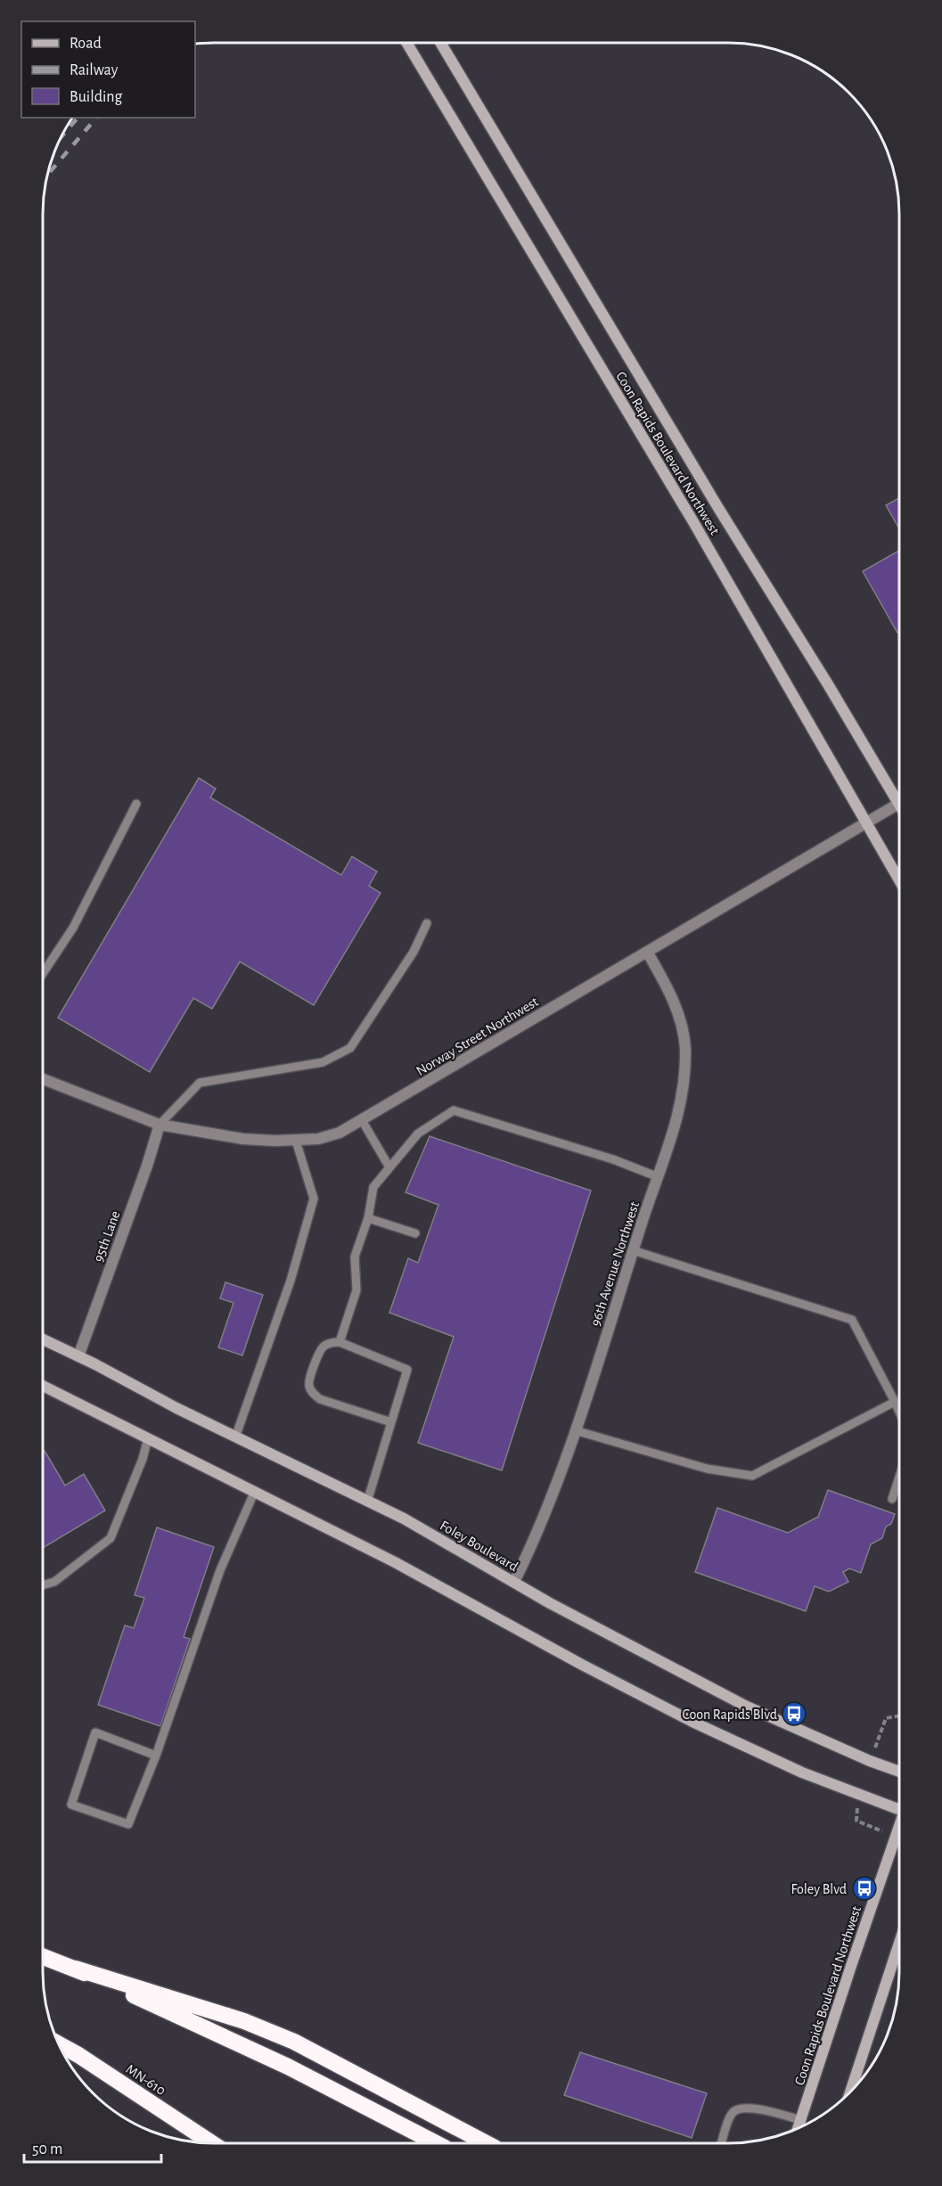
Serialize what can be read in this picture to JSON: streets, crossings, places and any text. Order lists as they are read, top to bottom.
{
  "streets": {
    "highway": ["MN-610"],
    "main road": ["Coon Rapids Boulevard Northwest", "Foley Boulevard"],
    "street": ["Norway Street Northwest", "95th Lane", "96th Avenue Northwest"]
  },
  "crossings": [
    ["Coon Rapids Boulevard Northwest", "Norway Street Northwest"],
    ["Norway Street Northwest", "95th Lane"],
    ["Norway Street Northwest", "96th Avenue Northwest"],
    ["95th Lane", "Foley Boulevard"],
    ["96th Avenue Northwest", "Foley Boulevard"]
  ],
  "places": {
    "bus stop": ["Coon Rapids Blvd", "Foley Blvd"]
  },
  "legend": ["Road", "Railway", "Building"],
  "scale_bar": "50 m"
}
